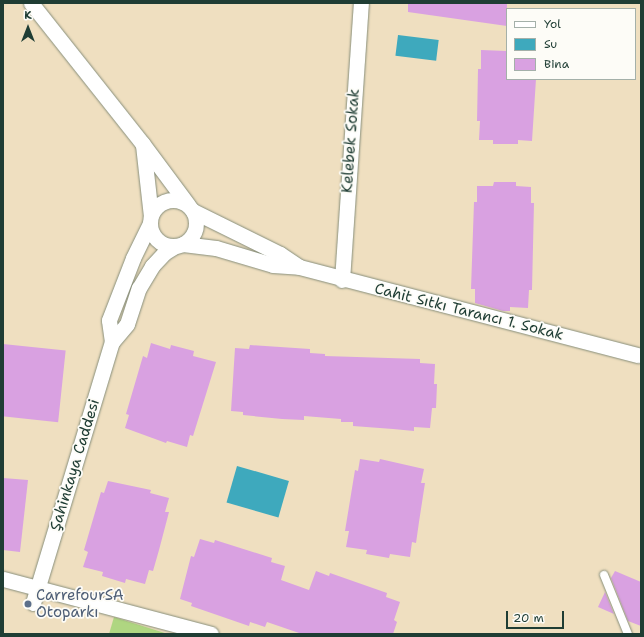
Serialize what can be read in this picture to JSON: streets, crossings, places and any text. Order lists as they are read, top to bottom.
{
  "streets": {
    "street": ["Kelebek Sokak", "Cahit Sıtkı Tarancı 1. Sokak", "Şahinkaya Caddesi"]
  },
  "crossings": [
    ["Kelebek Sokak", "Cahit Sıtkı Tarancı 1. Sokak"]
  ],
  "places": ["CarrefourSA Otoparkı"],
  "legend": ["Yol", "Su", "Bina"],
  "scale_bar": "20 m",
  "north": "top"
}
